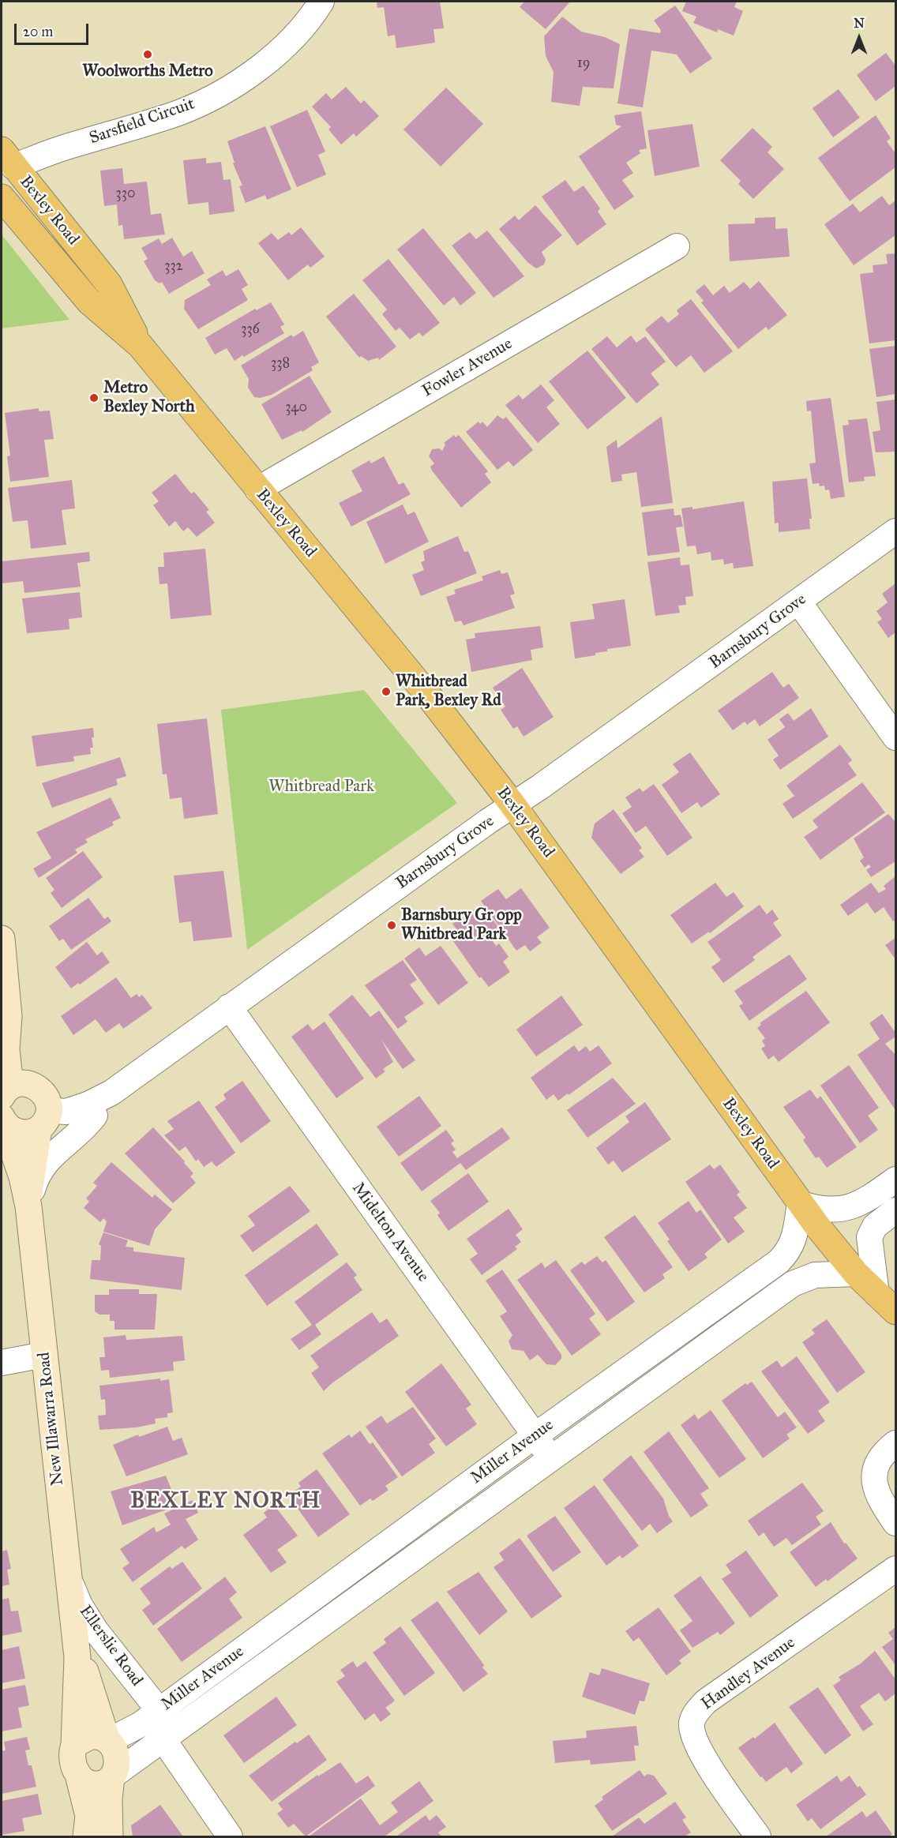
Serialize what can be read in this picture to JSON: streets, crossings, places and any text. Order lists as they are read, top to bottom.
{
  "streets": {
    "main road": ["Bexley Road", "New Illawarra Road"],
    "street": [
      "Sarsfield Circuit",
      "Fowler Avenue",
      "Barnsbury Grove",
      "Midelton Avenue",
      "Miller Avenue",
      "Ellerslie Road",
      "Handley Avenue"
    ]
  },
  "crossings": [
    ["Sarsfield Circuit", "Bexley Road"],
    ["Bexley Road", "Fowler Avenue"],
    ["Bexley Road", "Barnsbury Grove"],
    ["Bexley Road", "Miller Avenue"],
    ["Barnsbury Grove", "Midelton Avenue"],
    ["Barnsbury Grove", "New Illawarra Road"],
    ["Midelton Avenue", "Miller Avenue"],
    ["New Illawarra Road", "Miller Avenue"],
    ["New Illawarra Road", "Ellerslie Road"],
    ["Miller Avenue", "Ellerslie Road"]
  ],
  "districts": ["BEXLEY NORTH"],
  "parks": ["Whitbread Park"],
  "places": [
    "Woolworths Metro",
    "Metro Bexley North",
    "Whitbread Park, Bexley Rd",
    "Barnsbury Gr opp Whitbread Park"
  ],
  "house_numbers": [
    "19",
    "330",
    "332",
    "336",
    "338",
    "340"
  ],
  "scale_bar": "20 m",
  "north": "top"
}
